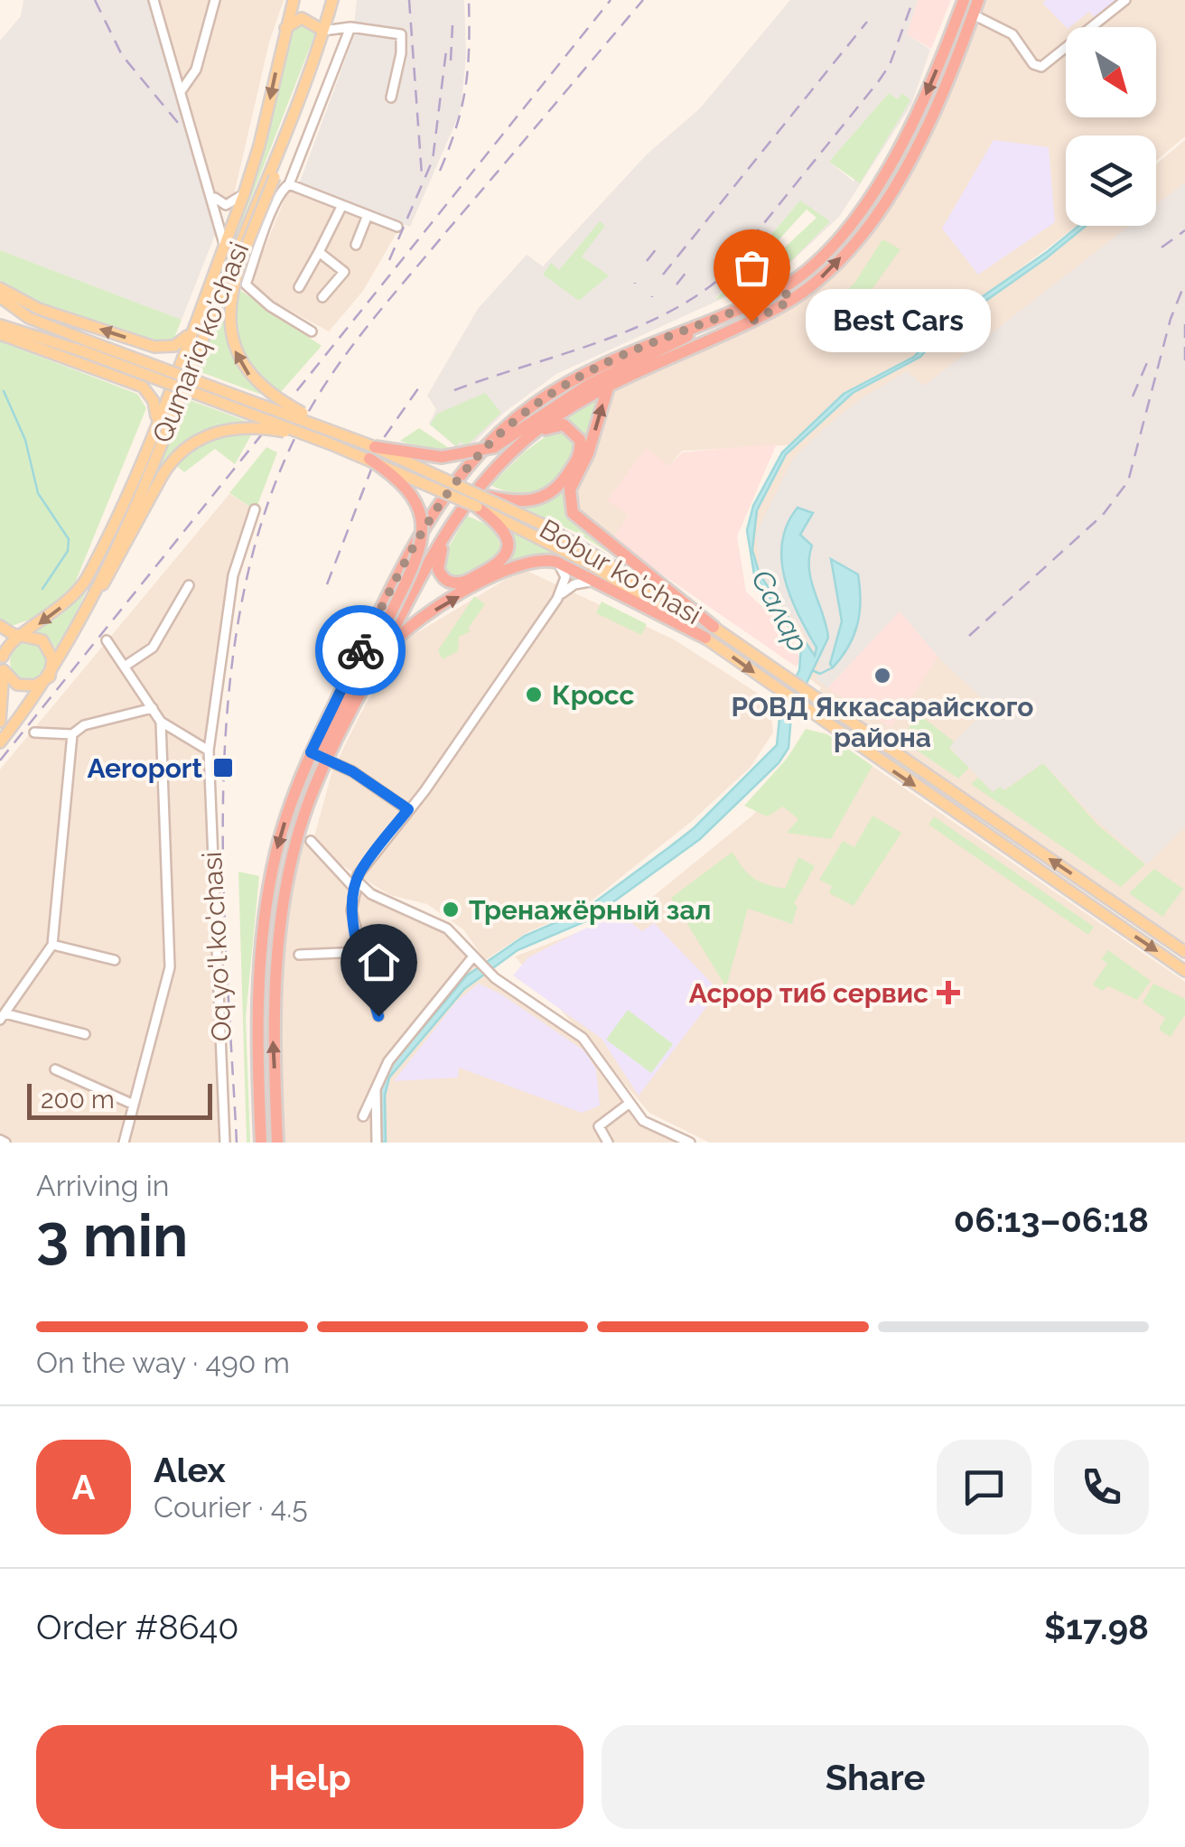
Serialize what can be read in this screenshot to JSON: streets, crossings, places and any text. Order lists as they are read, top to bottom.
{
  "streets": {
    "main road": ["Qumariq ko'chasi", "Bobur ko'chasi"],
    "street": ["Oq yo'l ko'chasi"]
  },
  "water": ["Салар"],
  "places": {
    "other": [
      "Best Cars",
      "РОВД Яккасарайского района",
      "Кросс",
      "Тренажёрный зал"
    ],
    "transit": ["Aeroport"],
    "health": ["Асрор тиб сервис"]
  },
  "scale_bar": "200 m",
  "north": "bottom right",
  "page": {
    "bubble": "Best Cars",
    "scale": "200 m",
    "heading": ["3 min", "Arriving in", "06:13–06:18"],
    "panel": [
      "Alex",
      "Courier · 4.5",
      "Order #8640",
      "$17.98"
    ],
    "bar": "On the way · 490 m",
    "round": "A",
    "buttons": ["Help", "Share"]
  }
}
